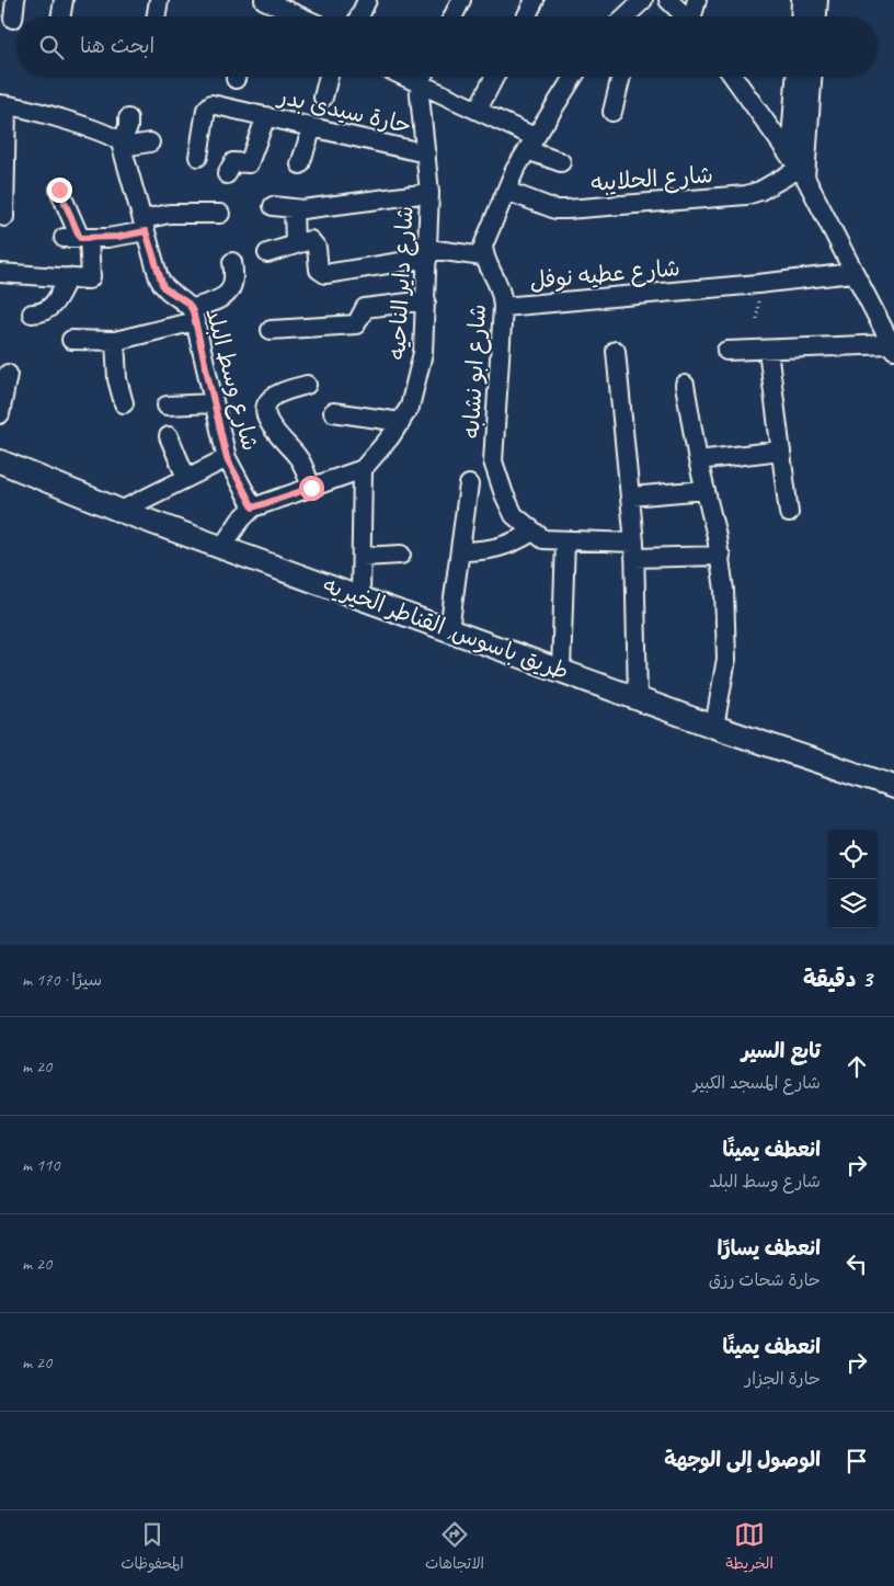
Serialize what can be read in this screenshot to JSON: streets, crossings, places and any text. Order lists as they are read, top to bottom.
{
  "streets": {
    "street": [
      "حارة سيدى بدر",
      "شارع الحلايبه",
      "شارع عطيه نوفل",
      "شارع داير الناحيه",
      "شارع ابو نشابه",
      "شارع وسط البلد",
      "طريق باسوس, القناطر الخيريه"
    ]
  },
  "crossings": [
    ["حارة سيدى بدر", "شارع داير الناحيه"],
    ["شارع عطيه نوفل", "شارع ابو نشابه"]
  ],
  "page": {
    "search": "ابحث هنا",
    "heading": ["3 دقيقة", "سيرًا · 170 m"],
    "list": [
      ["تابع السير", "شارع المسجد الكبير", "20 m"],
      ["انعطف يمينًا", "شارع وسط البلد", "110 m"],
      ["انعطف يسارًا", "حارة شحات رزق", "20 m"],
      ["انعطف يمينًا", "حارة الجزار", "20 m"],
      "الوصول إلى الوجهة"
    ],
    "nav": ["الخريطة", "الاتجاهات", "المحفوظات"]
  }
}
